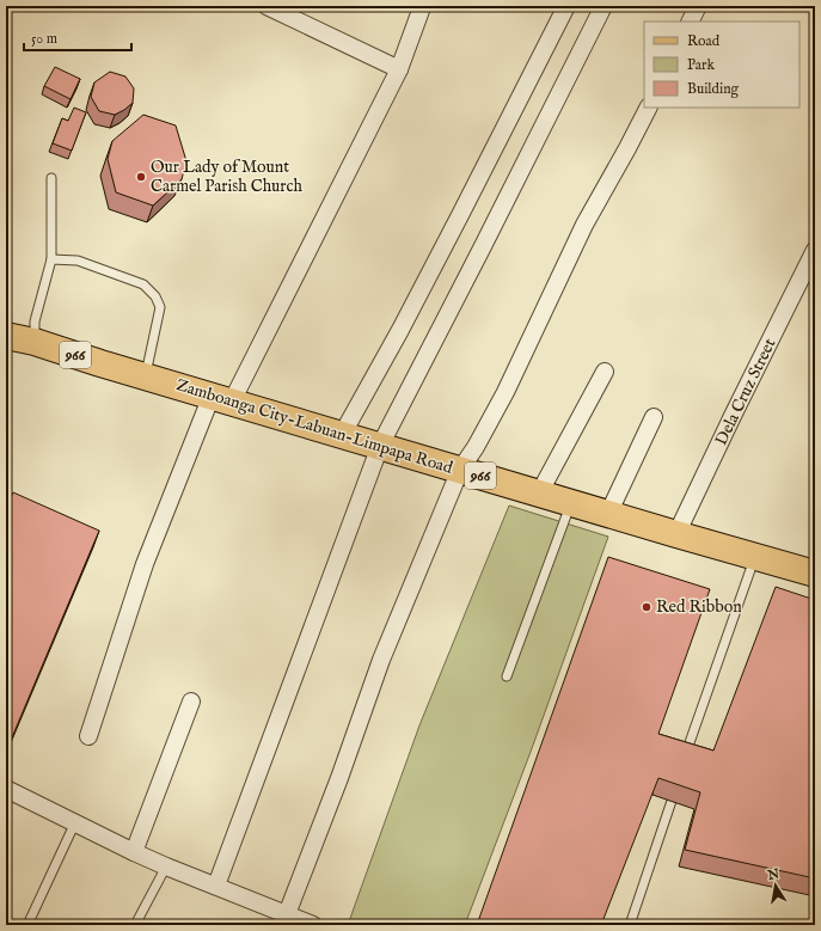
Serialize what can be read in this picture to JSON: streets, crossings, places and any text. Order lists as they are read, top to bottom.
{
  "streets": {
    "main road": ["966", "Zamboanga City-Labuan-Limpapa Road"],
    "street": ["Dela Cruz Street"]
  },
  "crossings": [
    ["Dela Cruz Street", "Zamboanga City-Labuan-Limpapa Road"]
  ],
  "places": ["Our Lady of Mount Carmel Parish Church", "Red Ribbon"],
  "legend": ["Road", "Park", "Building"],
  "scale_bar": "50 m",
  "north": "top"
}
